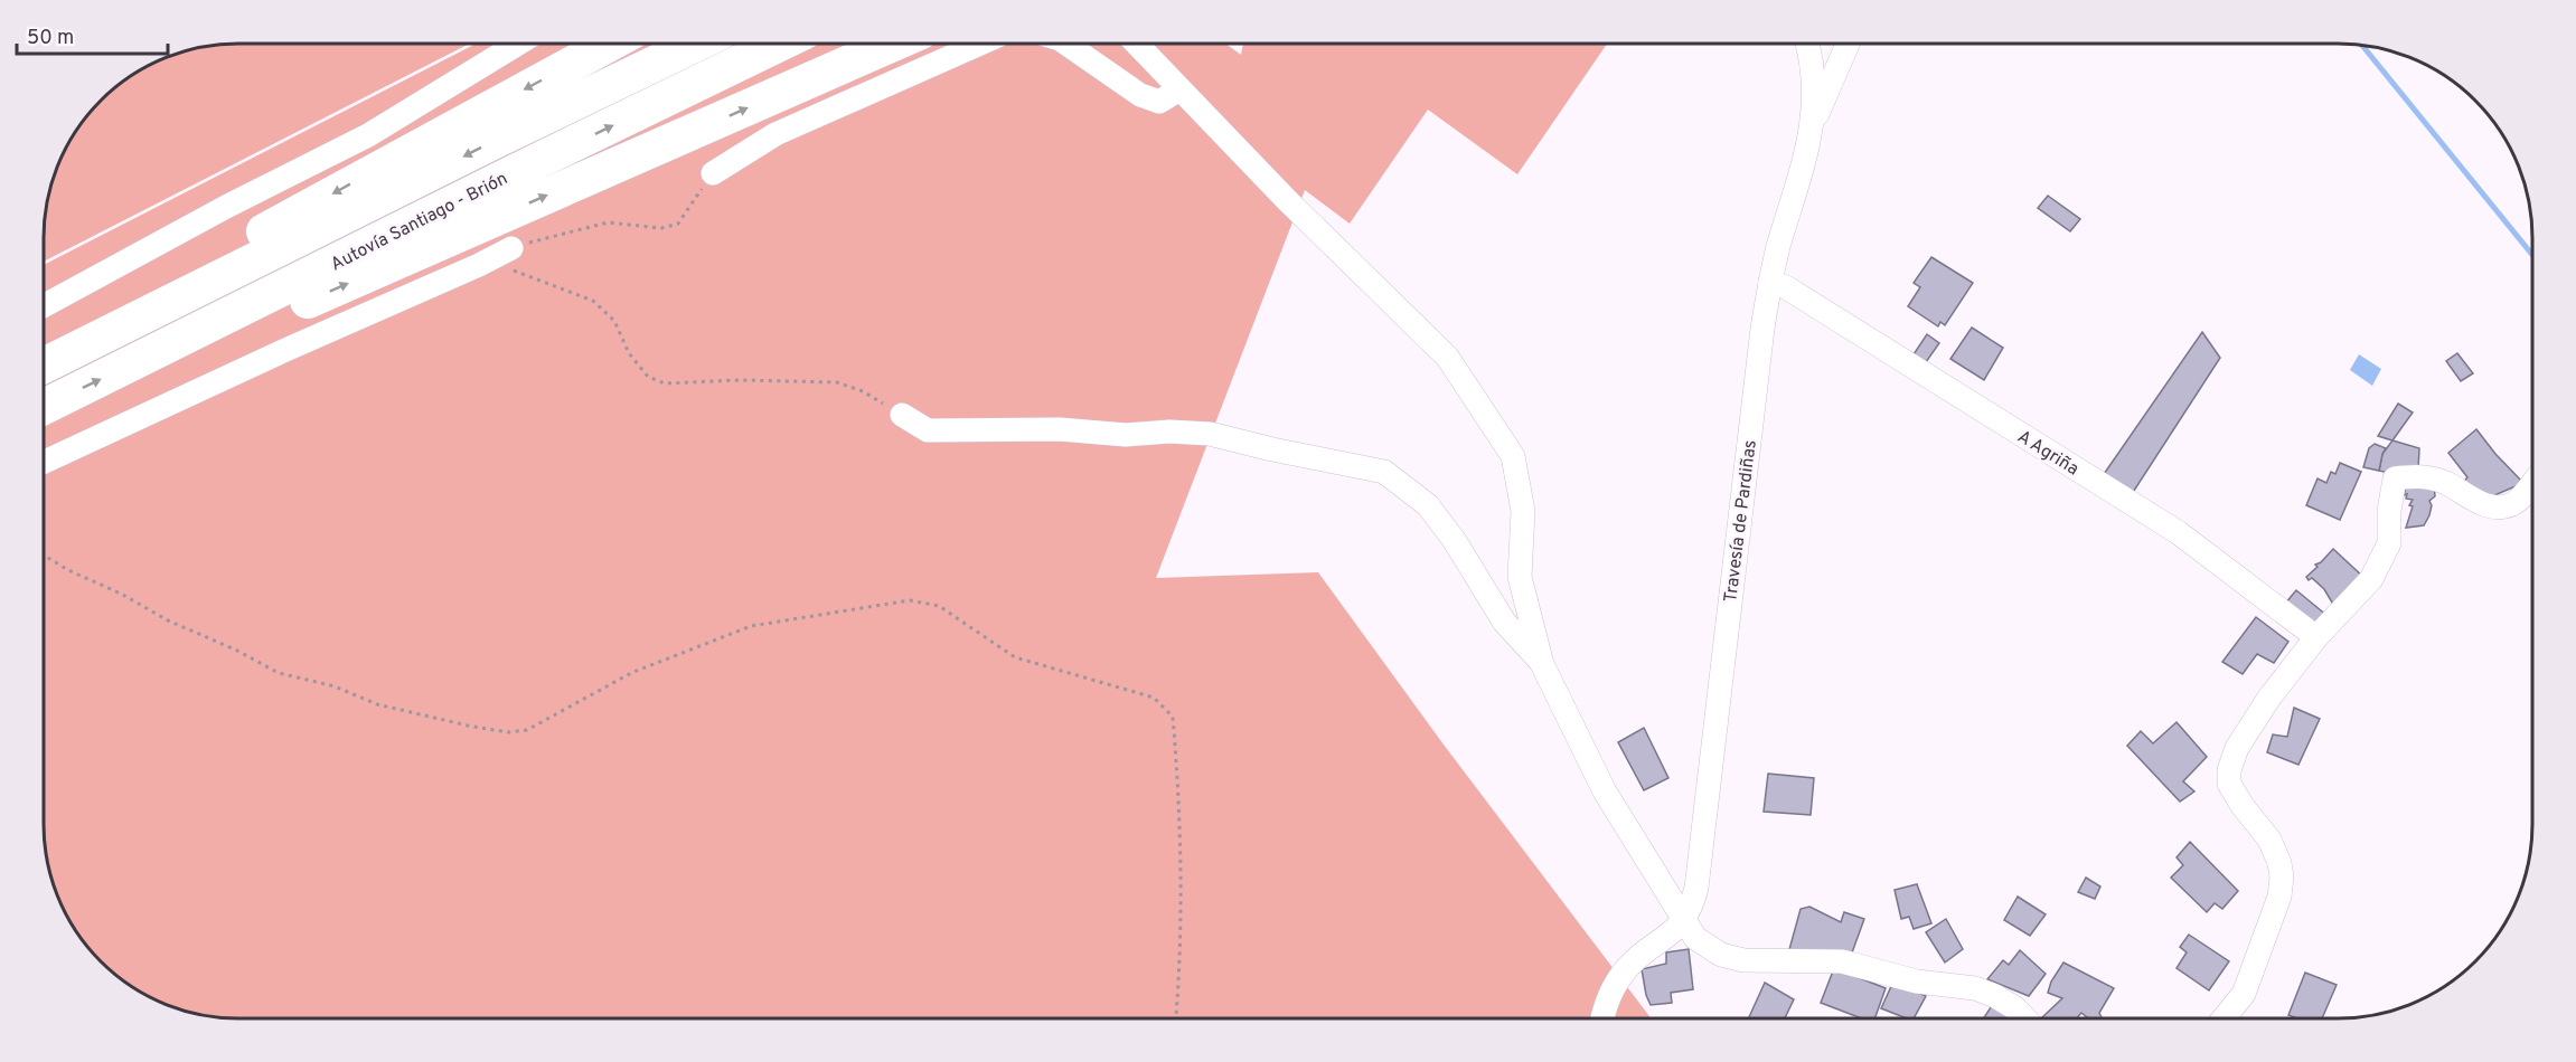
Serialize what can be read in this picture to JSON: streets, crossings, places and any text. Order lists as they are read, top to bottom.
{
  "streets": {
    "highway": ["Autovía Santiago - Brión"],
    "street": ["A Agriña", "Travesía de Pardiñas"]
  },
  "crossings": [
    ["A Agriña", "Travesía de Pardiñas"]
  ],
  "scale_bar": "50 m"
}
